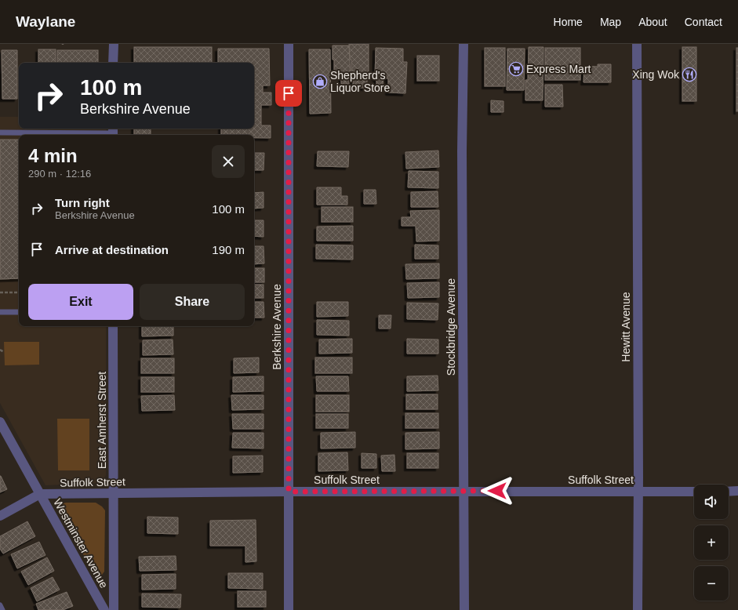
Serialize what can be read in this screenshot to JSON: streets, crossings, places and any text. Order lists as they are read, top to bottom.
{
  "streets": {
    "street": [
      "Berkshire Avenue",
      "Stockbridge Avenue",
      "Hewitt Avenue",
      "East Amherst Street",
      "Suffolk Street",
      "Westminster Avenue"
    ]
  },
  "crossings": [
    ["Berkshire Avenue", "Suffolk Street"],
    ["Stockbridge Avenue", "Suffolk Street"],
    ["Hewitt Avenue", "Suffolk Street"],
    ["East Amherst Street", "Suffolk Street"],
    ["Suffolk Street", "Westminster Avenue"]
  ],
  "places": {
    "supermarket": ["Express Mart"],
    "restaurant": ["Xing Wok"],
    "shop": ["Shepherd's Liquor Store"]
  },
  "page": {
    "header": "Waylane",
    "nav": [
      "Home",
      "Map",
      "About",
      "Contact"
    ],
    "turn": ["100 m", "Berkshire Avenue"],
    "heading": ["4 min", "290 m · 12:16"],
    "list": [
      {
        "name": "Turn right",
        "note": "Berkshire Avenue",
        "value": "100 m"
      },
      {
        "name": "Arrive at destination",
        "value": "190 m"
      }
    ],
    "buttons": ["Exit", "Share"],
    "map_buttons": ["+", "−"]
  }
}
